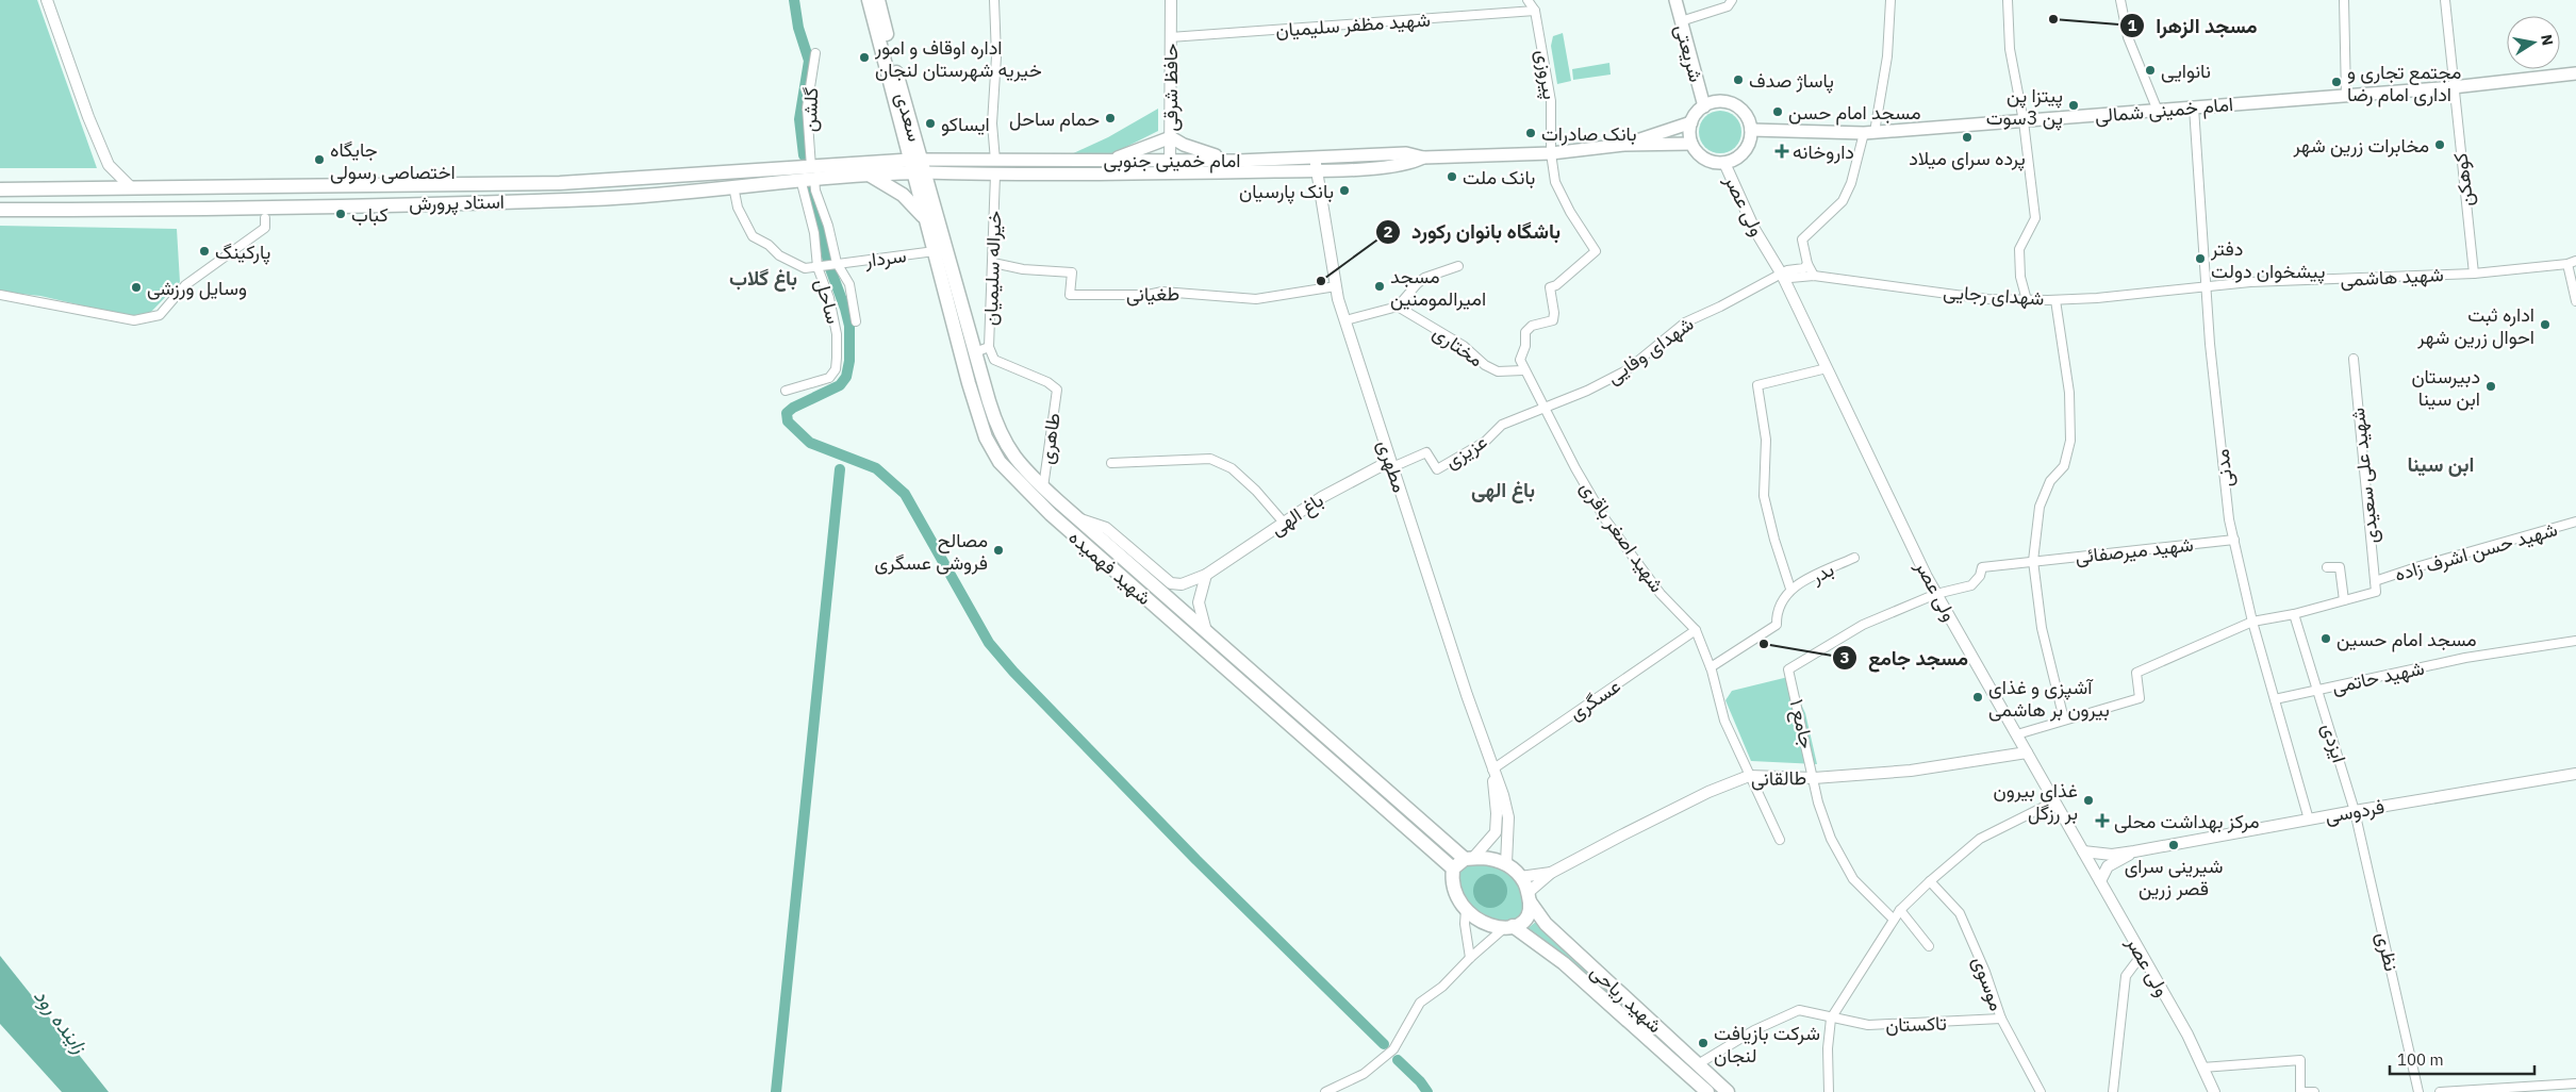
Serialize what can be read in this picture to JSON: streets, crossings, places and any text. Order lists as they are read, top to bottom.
{
  "streets": {
    "main road": [
      "شریعتی",
      "امام خمینی شمالی",
      "سعدی",
      "امام خمینی جنوبی",
      "استاد پرورش",
      "شهید فهمیده",
      "شهید ریاحی"
    ],
    "street": [
      "شهید مظفر سلیمیان",
      "پیروزی",
      "حافظ شرقی",
      "گلشن",
      "کوهکن",
      "ولی عصر",
      "سردار",
      "خیراله سلیمیان",
      "شهید هاشمی",
      "طغیانی",
      "شهدای رجایی",
      "ساحل",
      "مختاری",
      "شهدای وفایی",
      "طاهری",
      "عزیزی",
      "مطهری",
      "مدنی",
      "شهید علی سعیدی",
      "باغ الهی",
      "شهید اصغر باقری",
      "شهید میرصفائی",
      "شهید حسن اشرف زاده",
      "بدر",
      "شهید حاتمی",
      "عسگری",
      "جامع ۱",
      "ایزدی",
      "طالقانی",
      "فردوسی",
      "نظری",
      "موسوی",
      "تاکستان"
    ]
  },
  "crossings": [
    ["شهید مظفر سلیمیان", "پیروزی"],
    ["شهید مظفر سلیمیان", "حافظ شرقی"],
    ["شریعتی", "امام خمینی شمالی"],
    ["شریعتی", "ولی عصر"],
    ["پیروزی", "امام خمینی جنوبی"],
    ["پیروزی", "مختاری"],
    ["پیروزی", "شهید اصغر باقری"],
    ["حافظ شرقی", "امام خمینی جنوبی"],
    ["گلشن", "استاد پرورش"],
    ["گلشن", "ساحل"],
    ["امام خمینی شمالی", "کوهکن"],
    ["امام خمینی شمالی", "ولی عصر"],
    ["امام خمینی شمالی", "مدنی"],
    ["سعدی", "امام خمینی جنوبی"],
    ["سعدی", "استاد پرورش"],
    ["سعدی", "شهید فهمیده"],
    ["امام خمینی جنوبی", "استاد پرورش"],
    ["امام خمینی جنوبی", "خیراله سلیمیان"],
    ["امام خمینی جنوبی", "مطهری"],
    ["امام خمینی جنوبی", "شهید فهمیده"],
    ["کوهکن", "شهید هاشمی"],
    ["استاد پرورش", "سردار"],
    ["استاد پرورش", "ساحل"],
    ["استاد پرورش", "شهید فهمیده"],
    ["ولی عصر", "شهدای رجایی"],
    ["ولی عصر", "شهدای وفایی"],
    ["ولی عصر", "شهید میرصفائی"],
    ["ولی عصر", "جامع ۱"],
    ["ولی عصر", "طالقانی"],
    ["ولی عصر", "فردوسی"],
    ["سردار", "ساحل"],
    ["سردار", "شهید فهمیده"],
    ["خیراله سلیمیان", "طغیانی"],
    ["خیراله سلیمیان", "طاهری"],
    ["خیراله سلیمیان", "شهید فهمیده"],
    ["شهید هاشمی", "شهدای رجایی"],
    ["شهید هاشمی", "مدنی"],
    ["طغیانی", "مطهری"],
    ["شهدای رجایی", "شهدای وفایی"],
    ["شهدای رجایی", "مدنی"],
    ["مختاری", "شهید اصغر باقری"],
    ["شهدای وفایی", "عزیزی"],
    ["شهدای وفایی", "شهید اصغر باقری"],
    ["طاهری", "شهید فهمیده"],
    ["عزیزی", "مطهری"],
    ["عزیزی", "باغ الهی"],
    ["عزیزی", "شهید اصغر باقری"],
    ["مطهری", "باغ الهی"],
    ["مطهری", "عسگری"],
    ["مدنی", "شهید میرصفائی"],
    ["مدنی", "شهید حاتمی"],
    ["مدنی", "فردوسی"],
    ["شهید علی سعیدی", "شهید حسن اشرف زاده"],
    ["باغ الهی", "شهید فهمیده"],
    ["شهید اصغر باقری", "عسگری"],
    ["شهید اصغر باقری", "طالقانی"],
    ["شهید میرصفائی", "جامع ۱"],
    ["شهید فهمیده", "شهید ریاحی"],
    ["شهید حاتمی", "ایزدی"],
    ["جامع ۱", "طالقانی"],
    ["ایزدی", "فردوسی"],
    ["ایزدی", "نظری"],
    ["فردوسی", "نظری"],
    ["موسوی", "تاکستان"],
    ["شهید ریاحی", "تاکستان"]
  ],
  "districts": ["باغ گلاب", "ابن سینا", "باغ الهی"],
  "water": ["زاینده رود"],
  "places": {
    "other": [
      "مسجد الزهرا",
      "اداره اوقاف و امور خیریه شهرستان لنجان",
      "نانوایی",
      "پاساژ صدف",
      "مجتمع تجاری و اداری امام رضا",
      "پیتزا پن پن 3سوت",
      "مسجد امام حسن",
      "حمام ساحل",
      "ایساکو",
      "بانک صادرات",
      "پرده سرای میلاد",
      "مخابرات زرین شهر",
      "جایگاه اختصاصی رسولی",
      "بانک ملت",
      "بانک پارسیان",
      "کباب",
      "پارکینگ",
      "دفتر پیشخوان دولت",
      "باشگاه بانوان رکورد",
      "مسجد امیرالمومنین",
      "وسایل ورزشی",
      "اداره ثبت احوال زرین شهر",
      "دبیرستان ابن سینا",
      "مصالح فروشی عسگری",
      "مسجد امام حسین",
      "مسجد جامع",
      "آشپزی و غذای بیرون بر هاشمی",
      "غذای بیرون بر رزگل",
      "شیرینی سرای قصر زرین",
      "شرکت بازیافت لنجان"
    ],
    "health": ["داروخانه", "مرکز بهداشت محلی"]
  },
  "scale_bar": "100 m",
  "north": "right"
}
